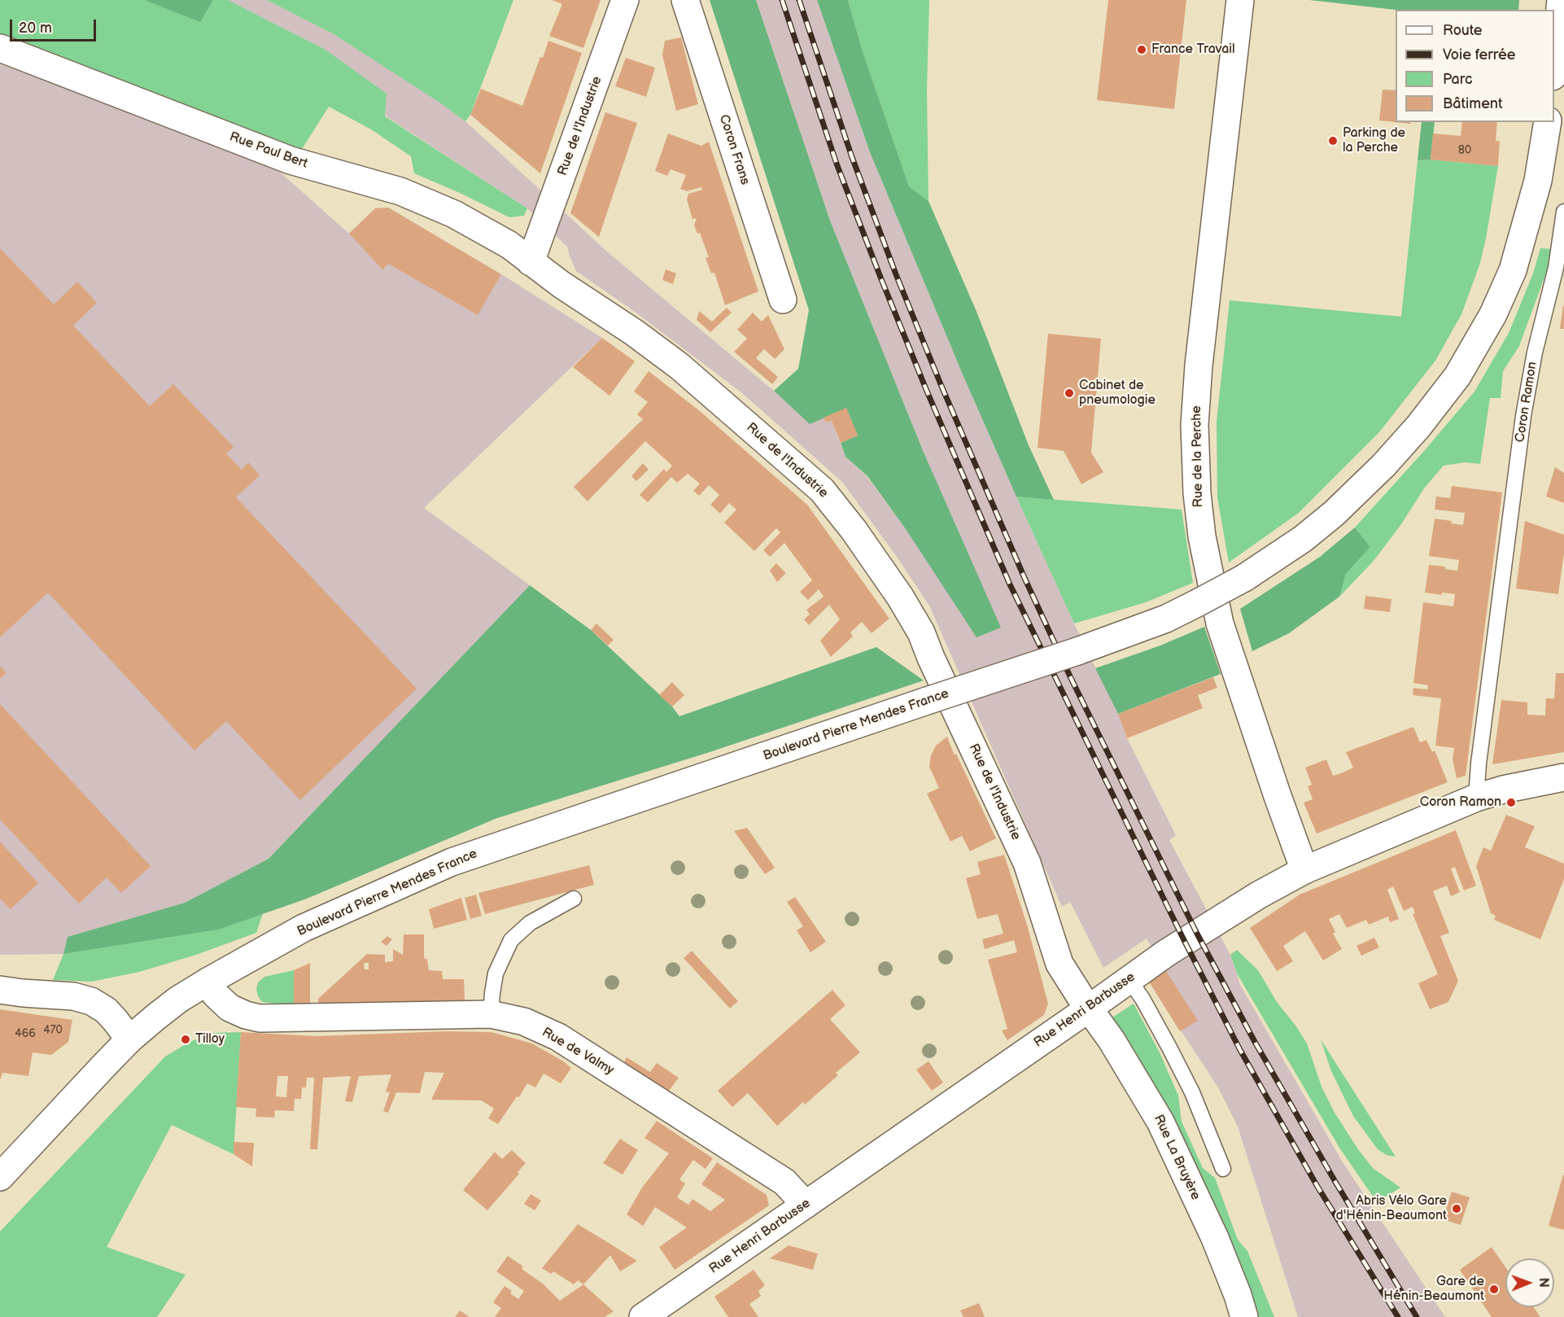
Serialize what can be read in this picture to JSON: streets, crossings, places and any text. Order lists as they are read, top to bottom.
{
  "streets": {
    "street": [
      "Rue de l'Industrie",
      "Coron Frans",
      "Rue Paul Bert",
      "Rue de la Perche",
      "Boulevard Pierre Mendes France",
      "Rue Henri Barbusse",
      "Rue de Valmy",
      "Rue La Bruyère"
    ],
    "lane": ["Coron Ramon"]
  },
  "crossings": [
    ["Rue de l'Industrie", "Rue Paul Bert"],
    ["Rue de l'Industrie", "Rue Henri Barbusse"],
    ["Rue de l'Industrie", "Rue La Bruyère"],
    ["Coron Ramon", "Rue Henri Barbusse"],
    ["Rue de la Perche", "Rue Henri Barbusse"],
    ["Boulevard Pierre Mendes France", "Rue de Valmy"],
    ["Rue Henri Barbusse", "Rue de Valmy"],
    ["Rue Henri Barbusse", "Rue La Bruyère"]
  ],
  "places": [
    "France Travail",
    "Parking de la Perche",
    "Cabinet de pneumologie",
    "Coron Ramon",
    "Tilloy",
    "Abris Vélo Gare d'Hénin-Beaumont",
    "Gare de Hénin-Beaumont"
  ],
  "house_numbers": ["80", "470", "466"],
  "legend": [
    "Route",
    "Voie ferrée",
    "Parc",
    "Bâtiment"
  ],
  "scale_bar": "20 m",
  "north": "right"
}
